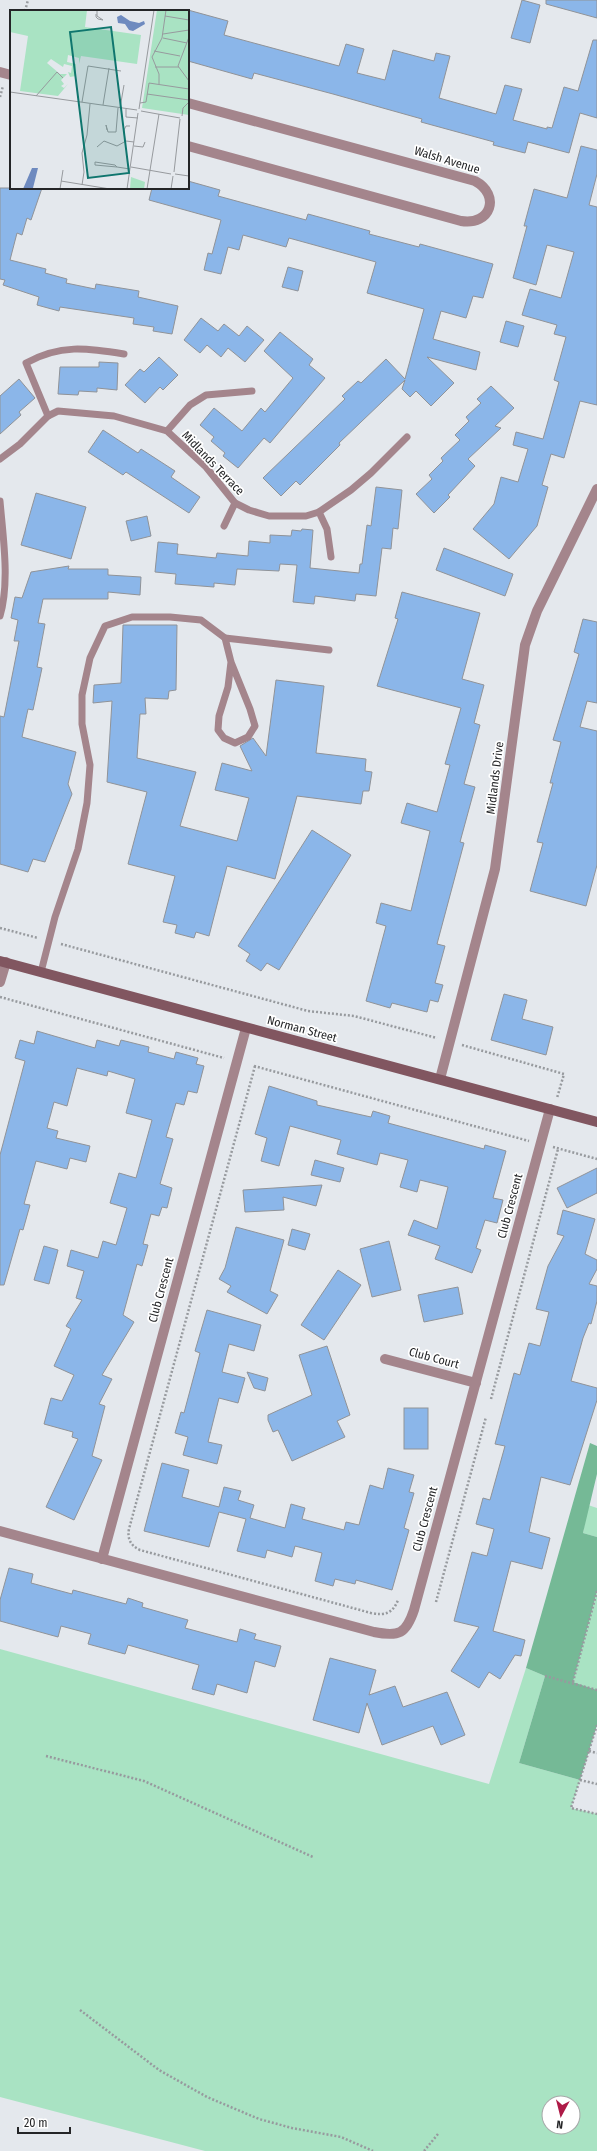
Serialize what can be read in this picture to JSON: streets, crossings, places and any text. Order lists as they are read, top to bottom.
{
  "streets": {
    "main road": ["Norman Street"],
    "street": [
      "Walsh Avenue",
      "Midlands Drive",
      "Club Crescent",
      "Club Court"
    ],
    "lane": ["Midlands Terrace"]
  },
  "crossings": [
    ["Midlands Drive", "Norman Street"],
    ["Norman Street", "Club Crescent"],
    ["Club Crescent", "Club Court"]
  ],
  "scale_bar": "20 m",
  "north": "bottom"
}
